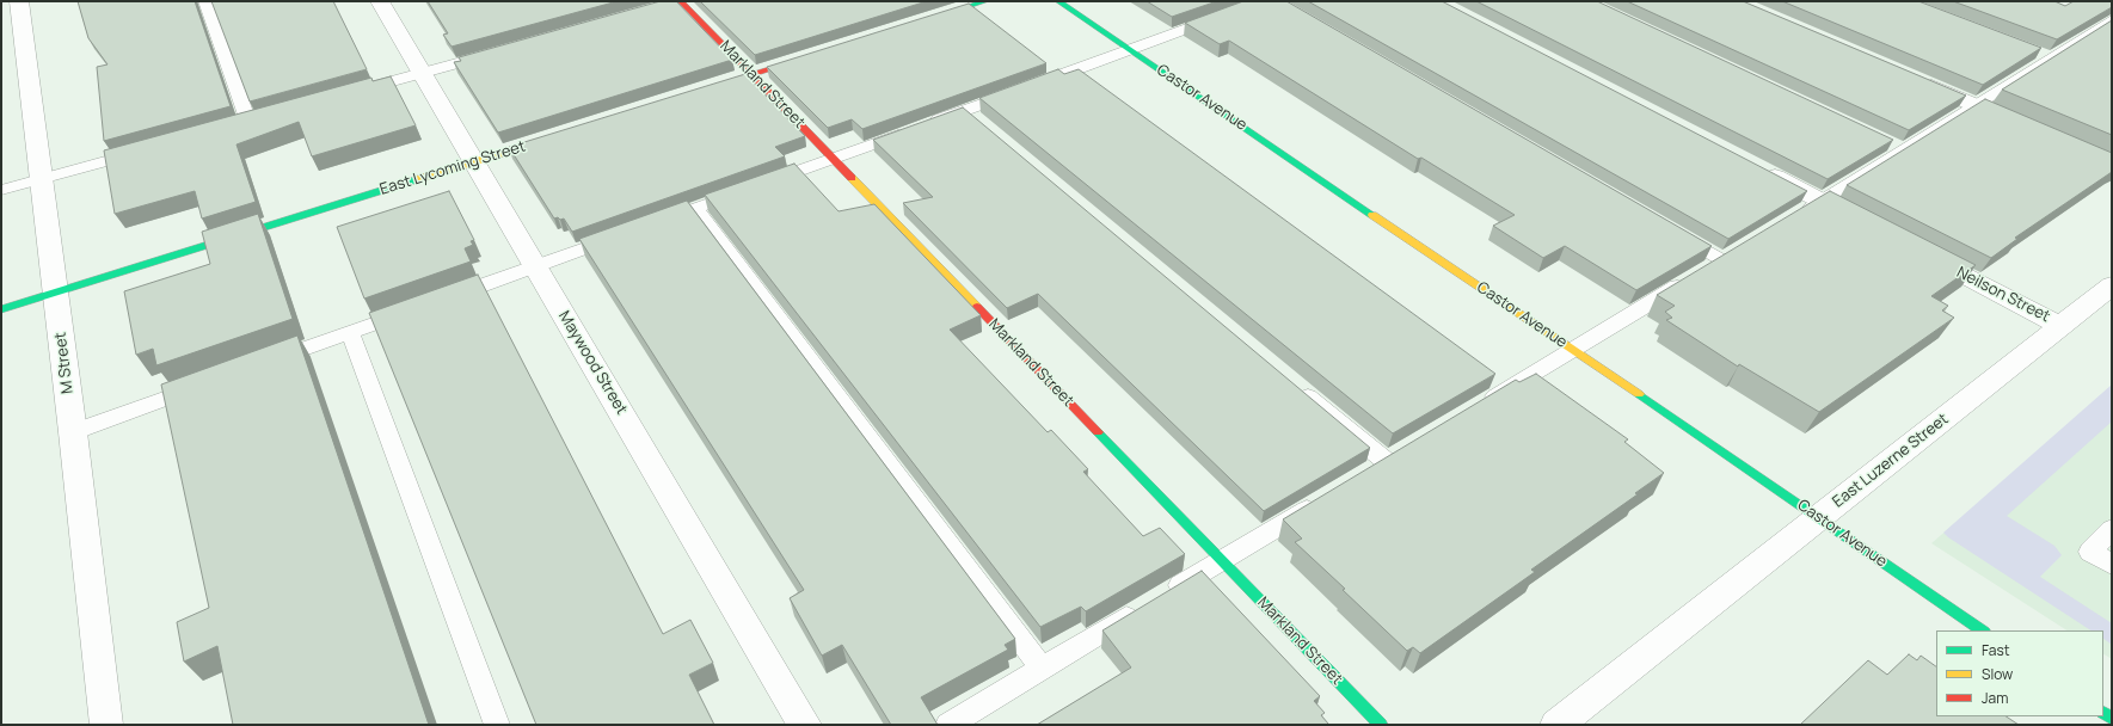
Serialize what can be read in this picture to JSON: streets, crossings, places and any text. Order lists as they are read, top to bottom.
{
  "streets": {
    "street": [
      "Markland Street",
      "Castor Avenue",
      "East Lycoming Street",
      "Neilson Street",
      "M Street",
      "Maywood Street",
      "East Luzerne Street"
    ]
  },
  "crossings": [
    ["Castor Avenue", "East Luzerne Street"],
    ["East Lycoming Street", "M Street"],
    ["East Lycoming Street", "Maywood Street"],
    ["Neilson Street", "East Luzerne Street"]
  ],
  "legend": ["Fast", "Slow", "Jam"]
}
